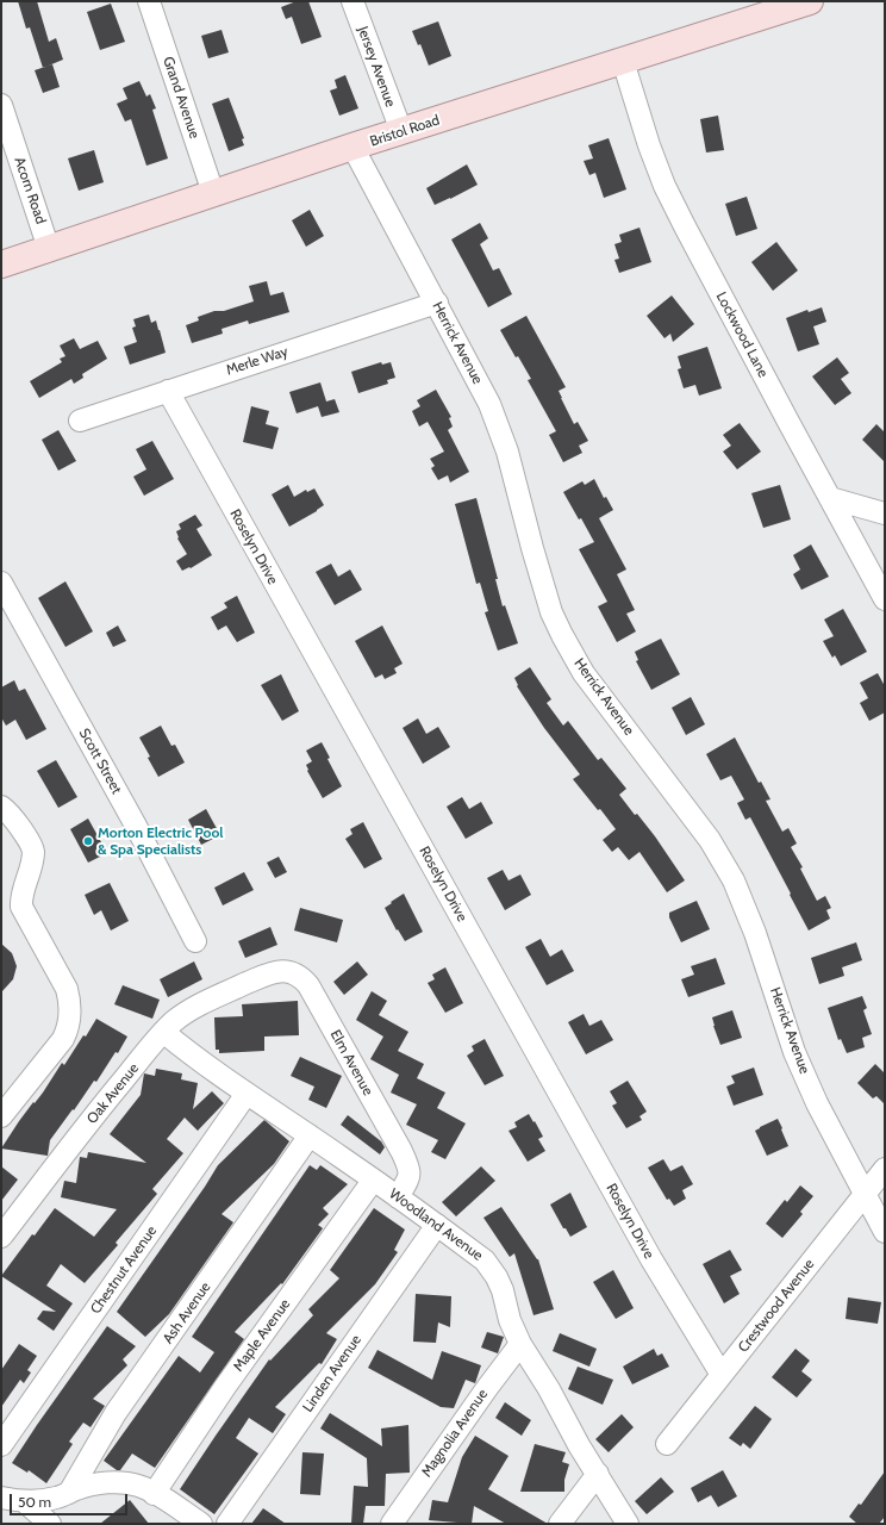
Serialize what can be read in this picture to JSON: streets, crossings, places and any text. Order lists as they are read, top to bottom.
{
  "streets": {
    "main road": ["Bristol Road"],
    "street": [
      "Jersey Avenue",
      "Grand Avenue",
      "Acorn Road",
      "Lockwood Lane",
      "Herrick Avenue",
      "Merle Way",
      "Roselyn Drive",
      "Scott Street",
      "Elm Avenue",
      "Oak Avenue",
      "Woodland Avenue",
      "Chestnut Avenue",
      "Crestwood Avenue",
      "Ash Avenue",
      "Maple Avenue",
      "Linden Avenue",
      "Magnolia Avenue"
    ]
  },
  "crossings": [
    ["Jersey Avenue", "Bristol Road"],
    ["Grand Avenue", "Bristol Road"],
    ["Bristol Road", "Acorn Road"],
    ["Bristol Road", "Lockwood Lane"],
    ["Bristol Road", "Herrick Avenue"],
    ["Herrick Avenue", "Merle Way"],
    ["Herrick Avenue", "Crestwood Avenue"],
    ["Merle Way", "Roselyn Drive"],
    ["Roselyn Drive", "Crestwood Avenue"],
    ["Elm Avenue", "Oak Avenue"],
    ["Elm Avenue", "Woodland Avenue"],
    ["Oak Avenue", "Woodland Avenue"],
    ["Woodland Avenue", "Chestnut Avenue"],
    ["Woodland Avenue", "Ash Avenue"],
    ["Woodland Avenue", "Maple Avenue"],
    ["Woodland Avenue", "Linden Avenue"],
    ["Woodland Avenue", "Magnolia Avenue"]
  ],
  "places": ["Morton Electric Pool & Spa Specialists"],
  "scale_bar": "50 m"
}
